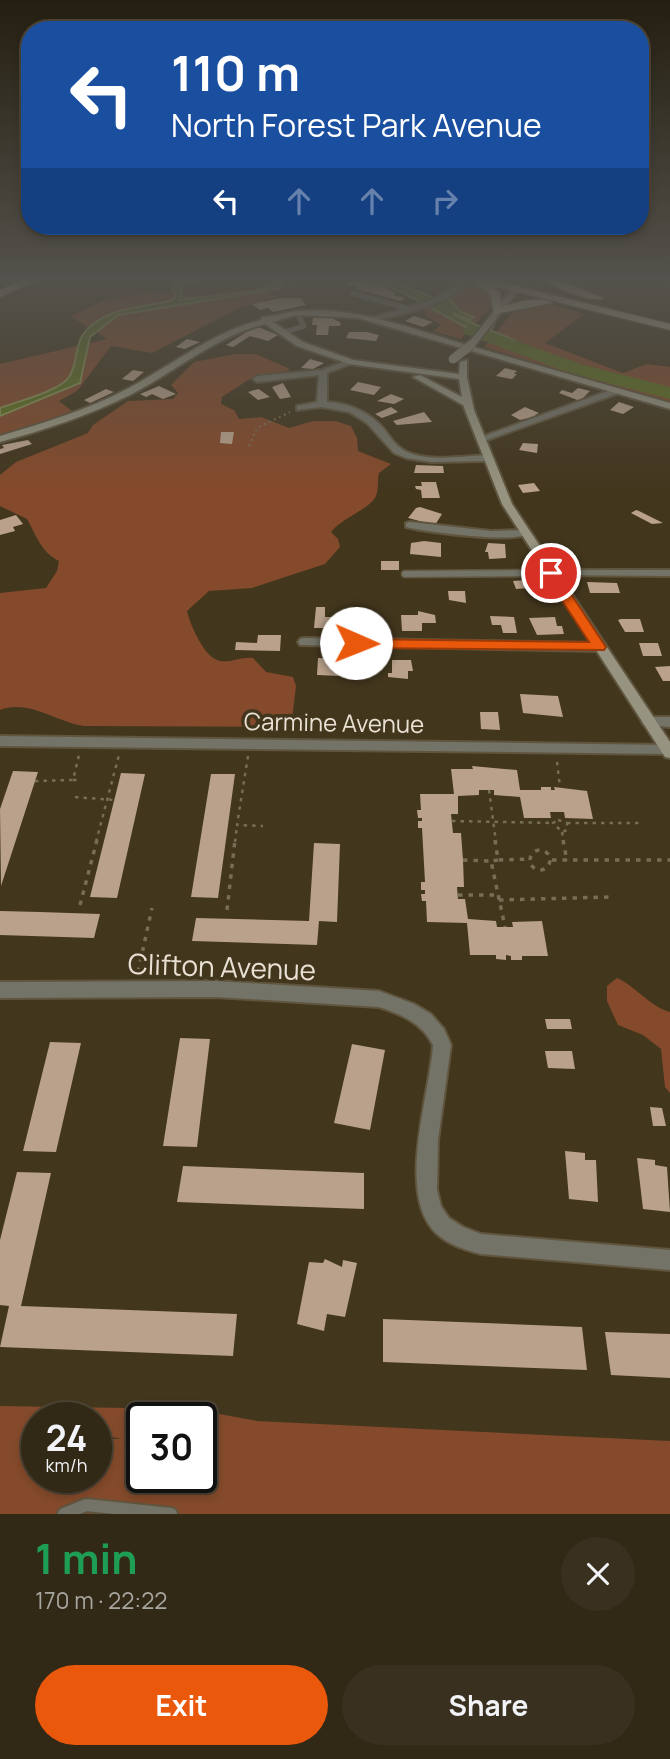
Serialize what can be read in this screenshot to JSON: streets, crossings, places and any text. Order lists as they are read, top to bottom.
{
  "streets": {
    "street": ["Carmine Avenue", "Clifton Avenue"]
  },
  "page": {
    "turn": ["110 m", "North Forest Park Avenue"],
    "speed": "24 km/h",
    "limit": "30",
    "heading": ["1 min", "170 m · 22:22"],
    "buttons": ["Exit", "Share"]
  }
}
